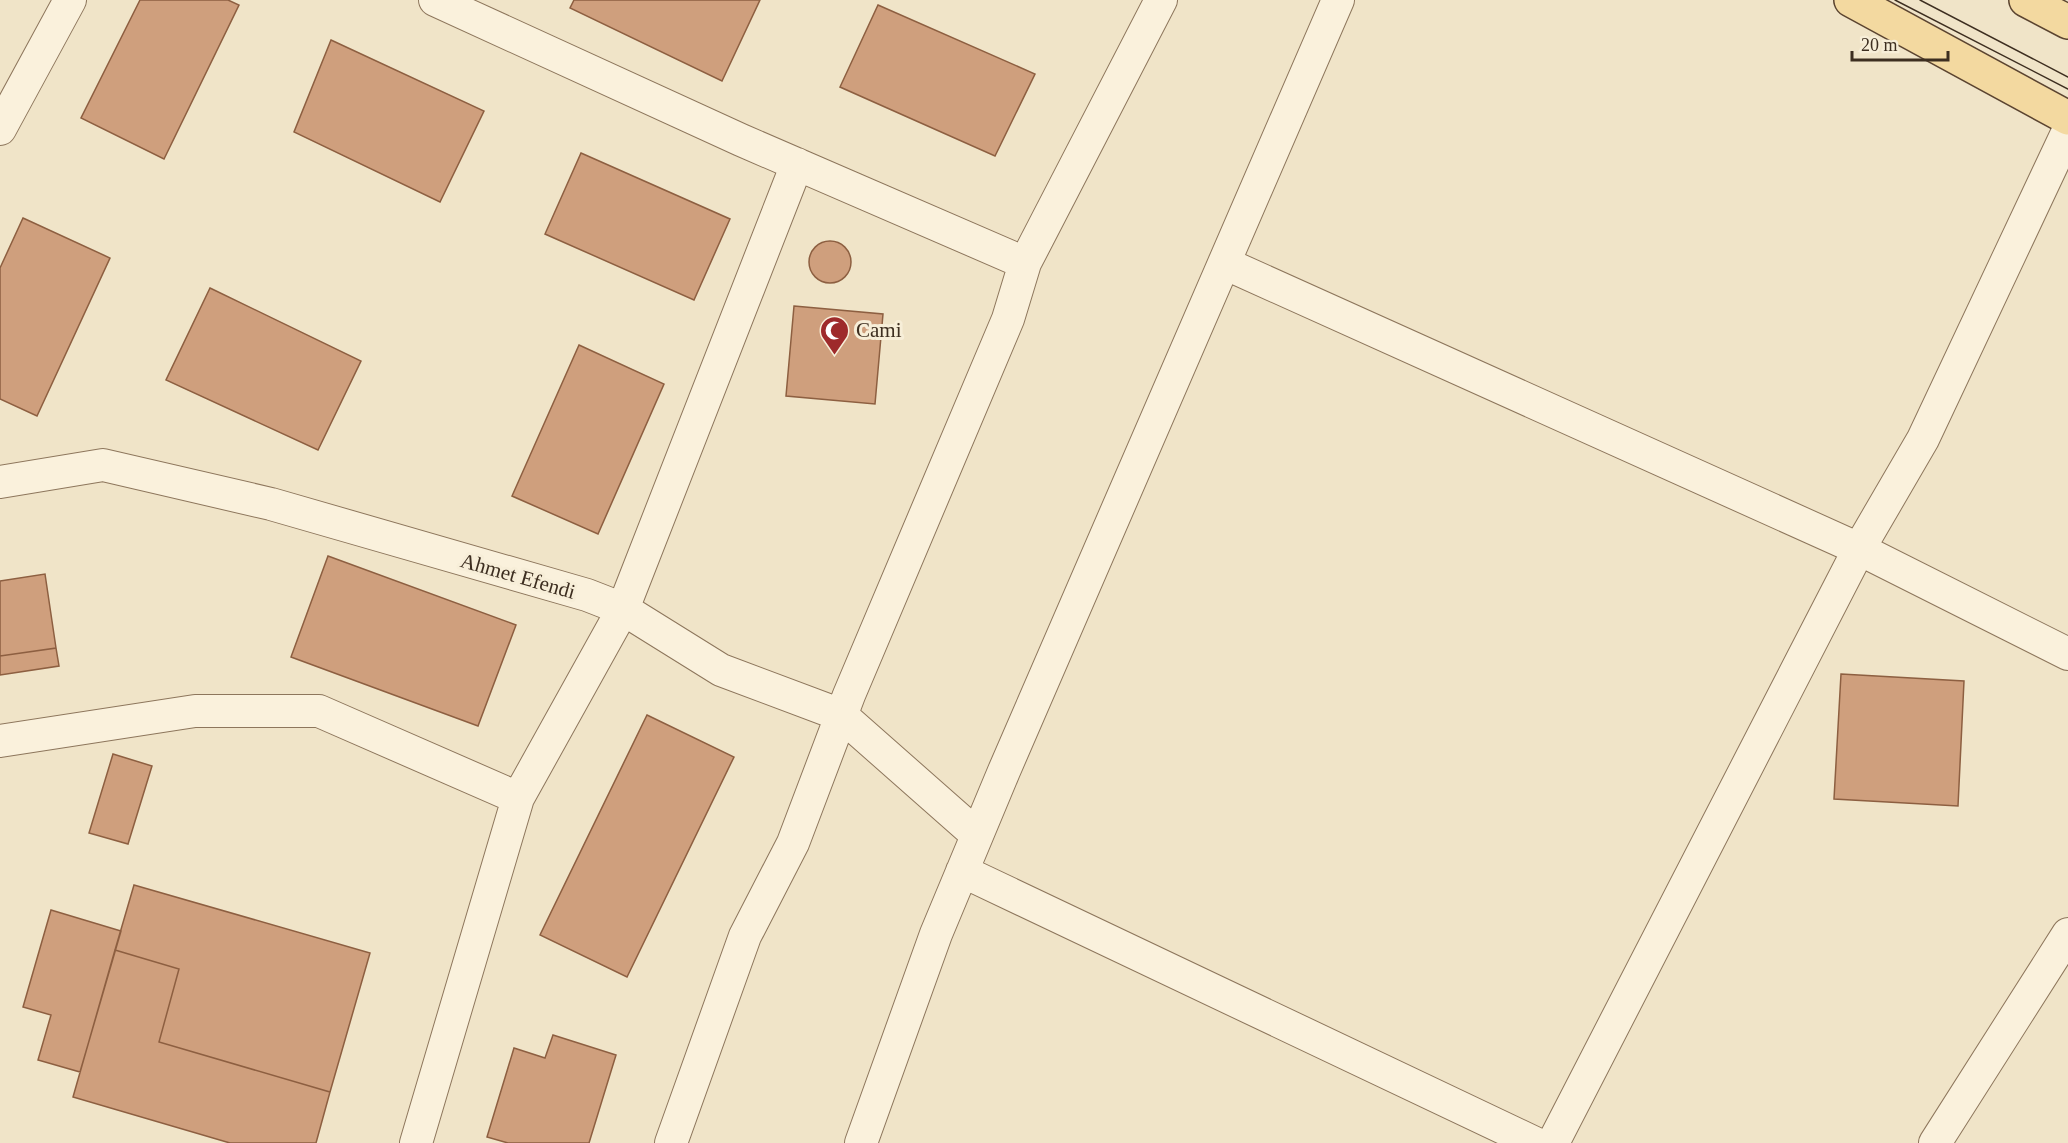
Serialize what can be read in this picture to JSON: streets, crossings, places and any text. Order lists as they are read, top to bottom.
{
  "streets": {
    "street": ["Ahmet Efendi"]
  },
  "places": {
    "mosque": ["Cami"]
  },
  "scale_bar": "20 m"
}
